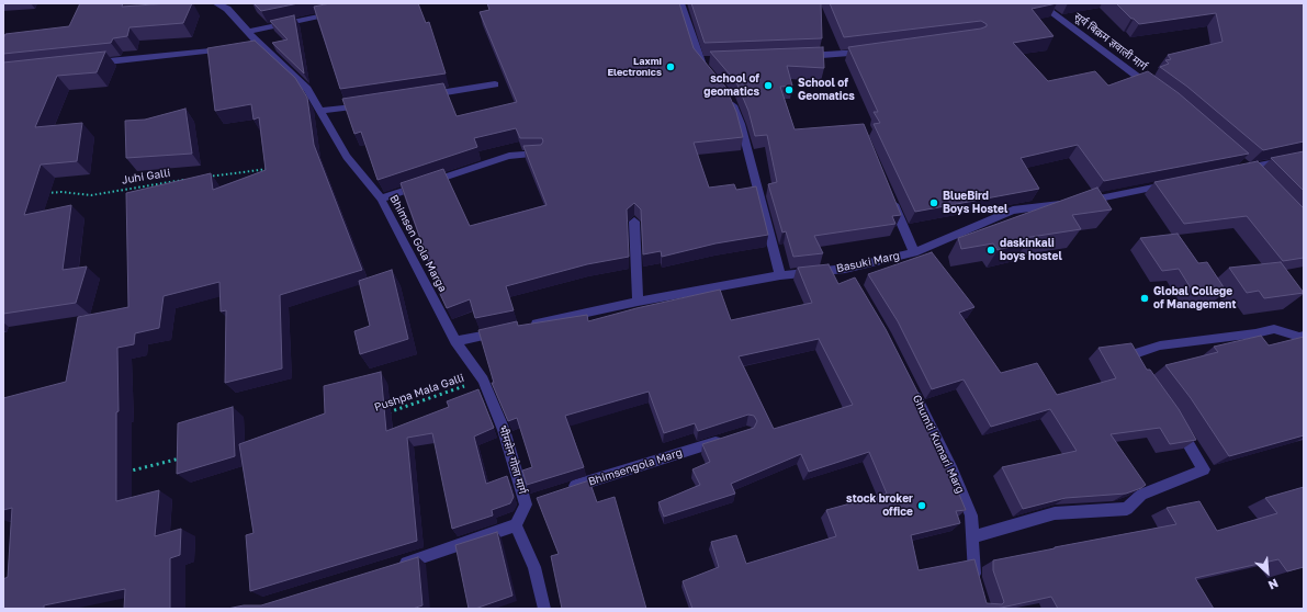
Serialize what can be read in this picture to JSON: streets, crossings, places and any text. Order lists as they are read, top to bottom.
{
  "streets": {
    "street": [
      "सूर्य बिक्रम ज्ञवाली मार्ग",
      "Bhimsen Gola Marga",
      "Basuki Marg",
      "Ghumti Kumari Marg",
      "भीमसेन गोला मार्ग",
      "Bhimsengola Marg"
    ],
    "path": ["Juhi Galli", "Pushpa Mala Galli"]
  },
  "crossings": [
    ["Bhimsen Gola Marga", "भीमसेन गोला मार्ग"],
    ["Pushpa Mala Galli", "भीमसेन गोला मार्ग"]
  ],
  "places": [
    "Laxmi Electronics",
    "school of geomatics",
    "School of Geomatics",
    "BlueBird Boys Hostel",
    "daskinkali boys hostel",
    "Global College of Management",
    "stock broker office"
  ],
  "north": "bottom right"
}
